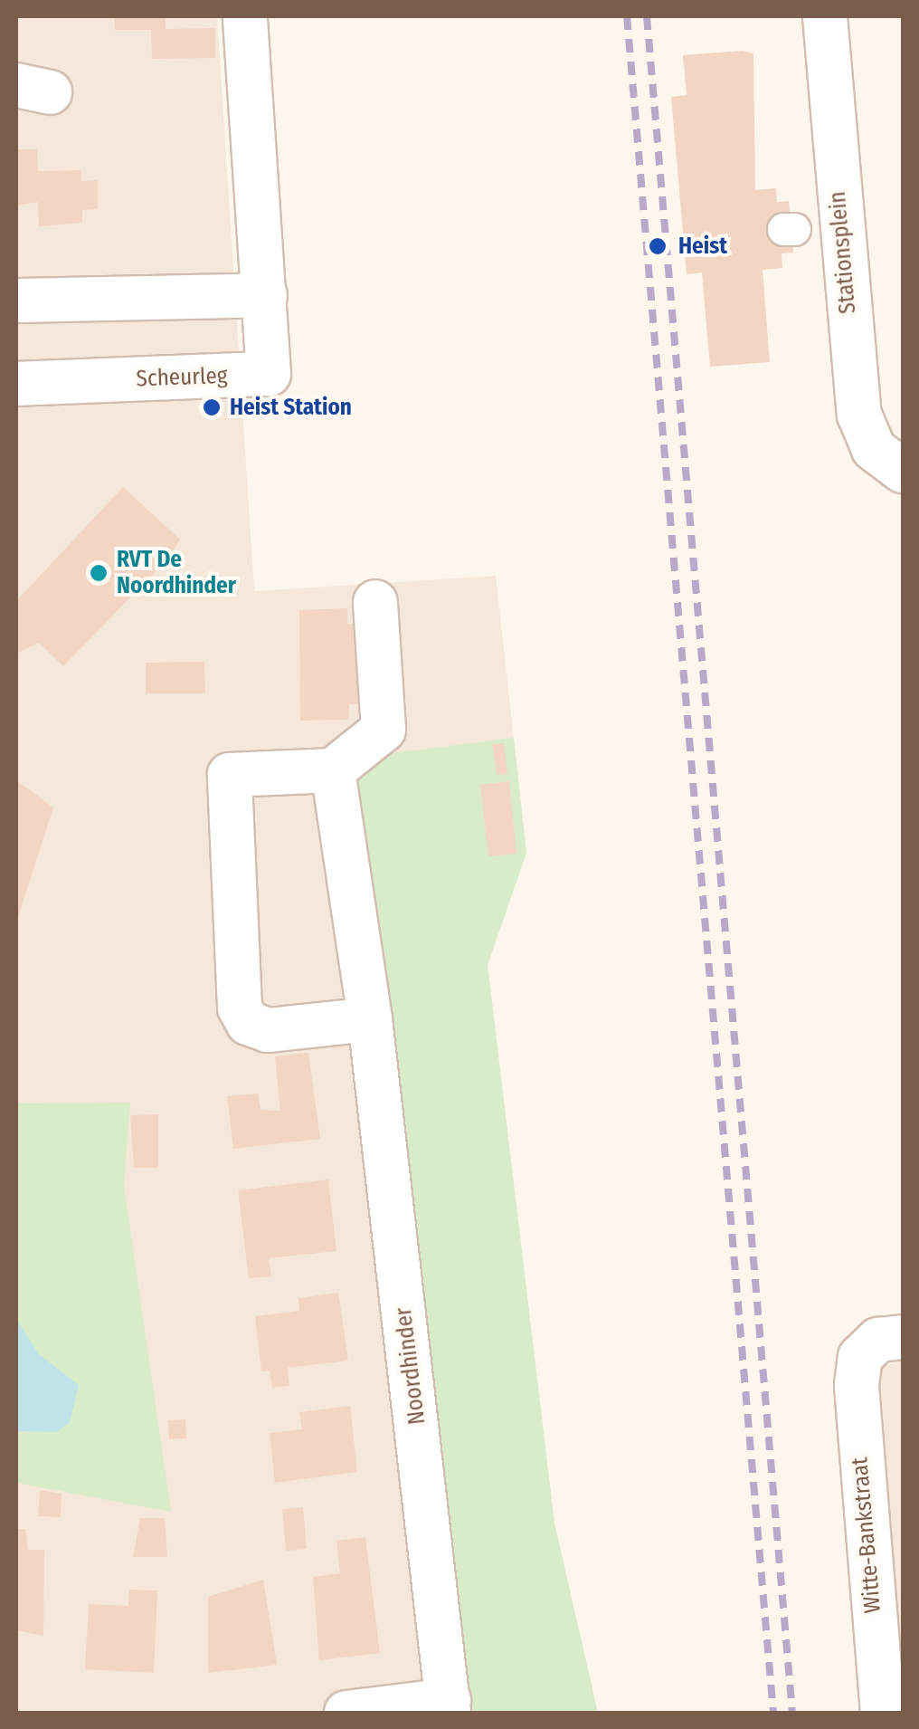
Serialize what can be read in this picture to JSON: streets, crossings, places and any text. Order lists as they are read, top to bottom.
{
  "streets": {
    "street": [
      "Stationsplein",
      "Scheurleg",
      "Noordhinder",
      "Witte-Bankstraat"
    ]
  },
  "places": ["Heist", "Heist Station", "RVT De Noordhinder"]
}
